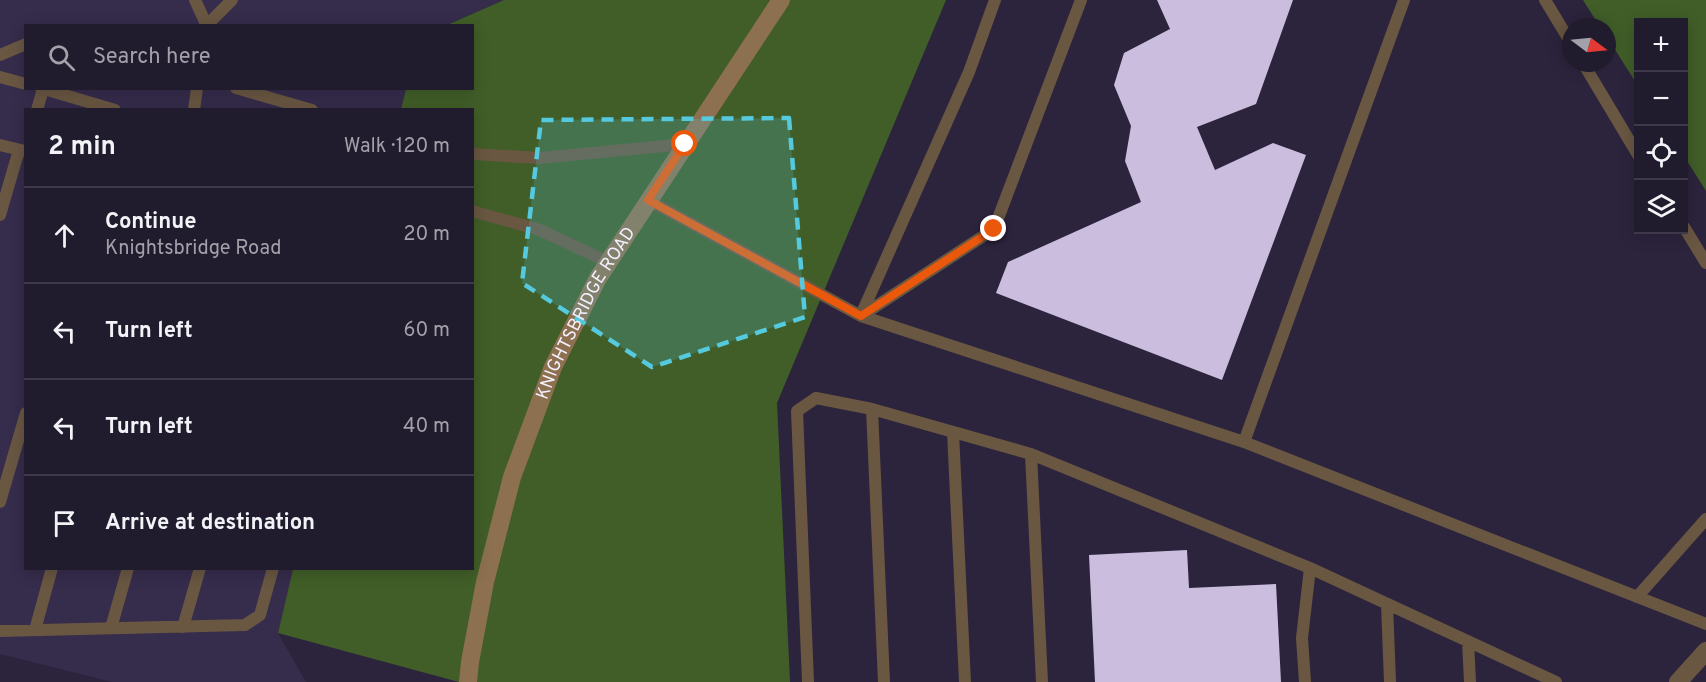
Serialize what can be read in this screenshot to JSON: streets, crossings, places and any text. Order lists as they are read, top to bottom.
{
  "streets": {
    "street": ["KNIGHTSBRIDGE ROAD"]
  },
  "north": "right",
  "page": {
    "map_buttons": ["+", "−"],
    "search": "Search here",
    "heading": ["2 min", "Walk · 120 m"],
    "list": [
      ["Continue", "Knightsbridge Road", "20 m"],
      ["Turn left", "60 m"],
      ["Turn left", "40 m"],
      "Arrive at destination"
    ]
  }
}
